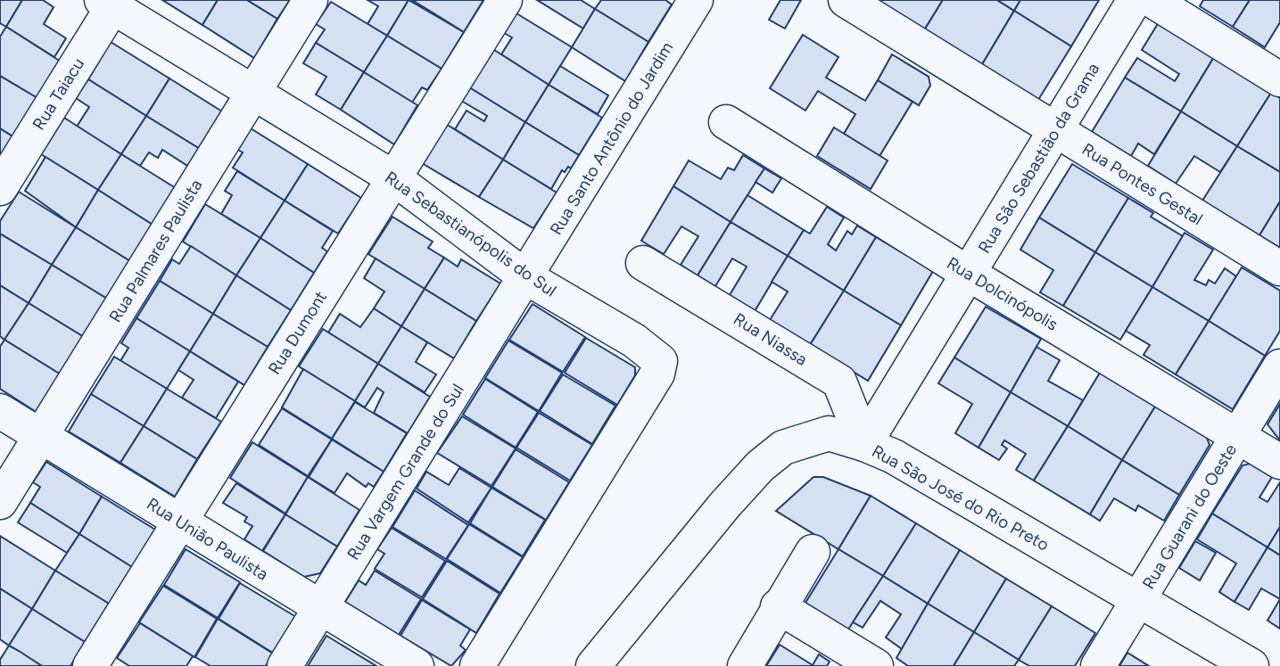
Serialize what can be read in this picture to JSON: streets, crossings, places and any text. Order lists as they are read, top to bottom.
{
  "streets": {
    "street": [
      "Rua Taiacu",
      "Rua Santo Antônio do Jardim",
      "Rua São Sebastião da Grama",
      "Rua Pontes Gestal",
      "Rua Sebastianópolis do Sul",
      "Rua Palmares Paulista",
      "Rua Dolcinópolis",
      "Rua Dumont",
      "Rua Niassa",
      "Rua Vargem Grande do Sul",
      "Rua São José do Rio Preto",
      "Rua Guarani do Oeste",
      "Rua União Paulista"
    ]
  },
  "crossings": [
    ["Rua Taiacu", "Rua Sebastianópolis do Sul"],
    ["Rua Santo Antônio do Jardim", "Rua Sebastianópolis do Sul"],
    ["Rua Santo Antônio do Jardim", "Rua Vargem Grande do Sul"],
    ["Rua São Sebastião da Grama", "Rua Pontes Gestal"],
    ["Rua São Sebastião da Grama", "Rua Dolcinópolis"],
    ["Rua São Sebastião da Grama", "Rua Niassa"],
    ["Rua São Sebastião da Grama", "Rua São José do Rio Preto"],
    ["Rua Sebastianópolis do Sul", "Rua Palmares Paulista"],
    ["Rua Sebastianópolis do Sul", "Rua Dumont"],
    ["Rua Sebastianópolis do Sul", "Rua Vargem Grande do Sul"],
    ["Rua Palmares Paulista", "Rua União Paulista"],
    ["Rua Dolcinópolis", "Rua Guarani do Oeste"],
    ["Rua Dumont", "Rua União Paulista"],
    ["Rua Niassa", "Rua São José do Rio Preto"],
    ["Rua Vargem Grande do Sul", "Rua União Paulista"],
    ["Rua São José do Rio Preto", "Rua Guarani do Oeste"]
  ]
}
